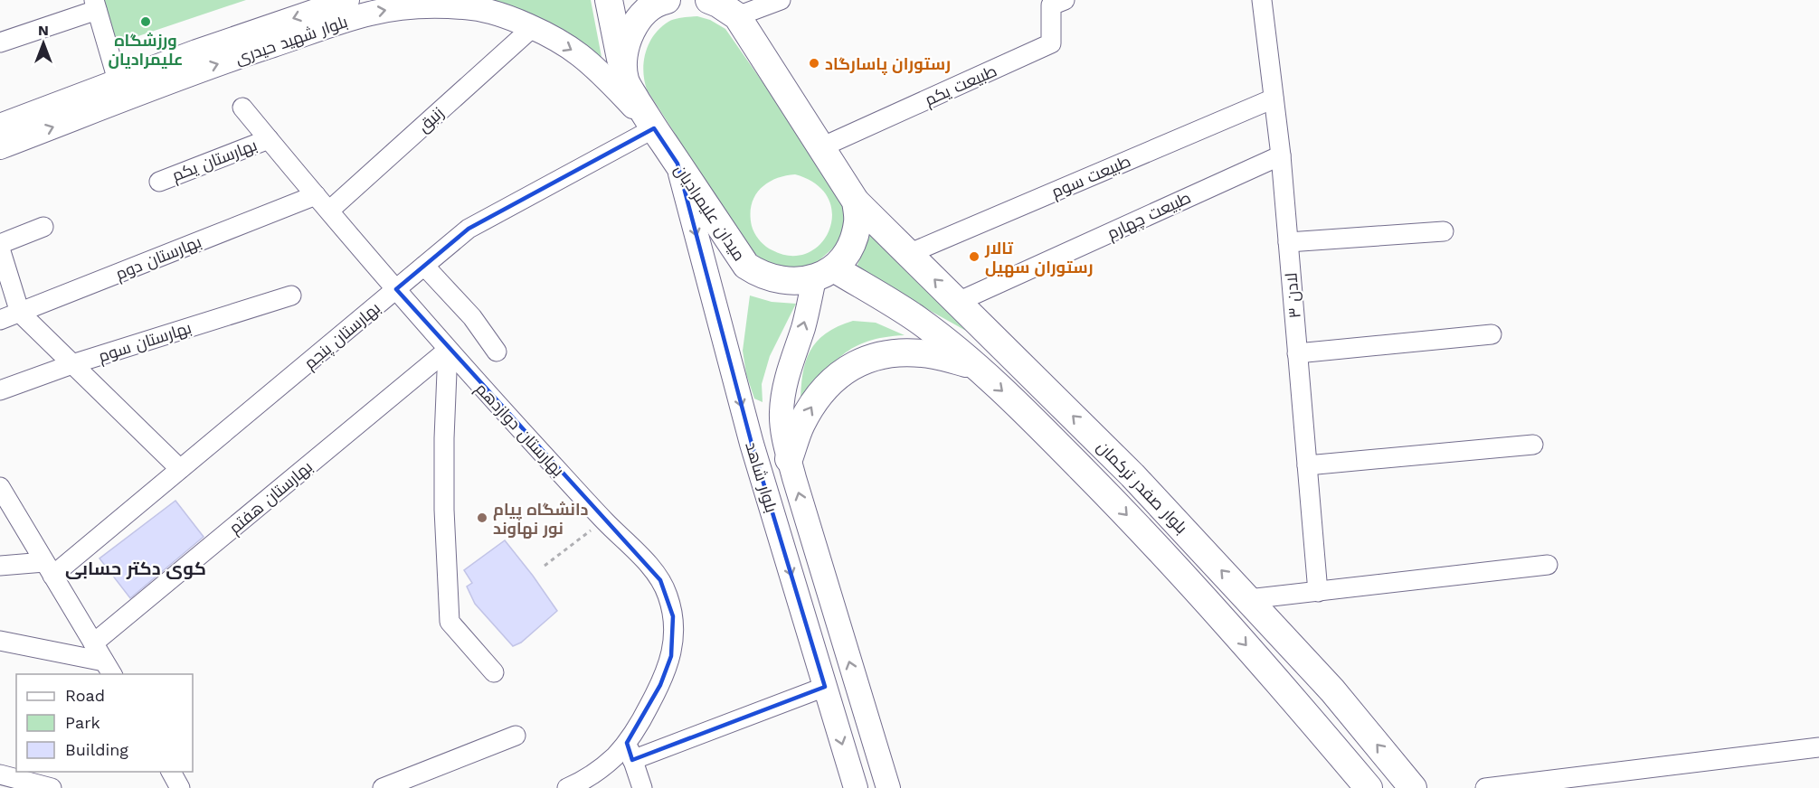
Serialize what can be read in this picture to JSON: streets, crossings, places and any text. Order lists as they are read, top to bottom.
{
  "streets": {
    "highway": ["میدان علیمرادیان", "بلوار صفدر ترکمان"],
    "main road": ["بلوار شهید حیدری", "بلوار شاهد"],
    "street": [
      "طبیعت یکم",
      "زنبق",
      "بهارستان یکم",
      "طبیعت سوم",
      "طبیعت چهارم",
      "بهارستان دوم",
      "لادن ۳",
      "بهارستان پنجم",
      "بهارستان سوم",
      "بهارستان دوازدهم",
      "بهارستان هفتم"
    ]
  },
  "crossings": [
    ["بلوار شهید حیدری", "زنبق"],
    ["بلوار شهید حیدری", "میدان علیمرادیان"],
    ["بلوار شهید حیدری", "بهارستان پنجم"],
    ["زنبق", "بهارستان دوازدهم"],
    ["بهارستان یکم", "بهارستان دوازدهم"],
    ["طبیعت سوم", "لادن ۳"],
    ["طبیعت سوم", "بلوار صفدر ترکمان"],
    ["میدان علیمرادیان", "بهارستان پنجم"],
    ["میدان علیمرادیان", "بلوار شاهد"],
    ["میدان علیمرادیان", "بلوار صفدر ترکمان"],
    ["طبیعت چهارم", "لادن ۳"],
    ["طبیعت چهارم", "بلوار صفدر ترکمان"],
    ["بهارستان دوم", "بهارستان دوازدهم"],
    ["بهارستان پنجم", "بهارستان دوازدهم"],
    ["بهارستان دوازدهم", "بهارستان هفتم"],
    ["بلوار شاهد", "بلوار صفدر ترکمان"]
  ],
  "districts": ["کوی دکتر حسابی"],
  "places": [
    "ورزشگاه علیمرادیان",
    "رستوران پاسارگاد",
    "تالار رستوران سهیل",
    "دانشگاه پیام نور نهاوند"
  ],
  "legend": ["Road", "Park", "Building"],
  "north": "top"
}
